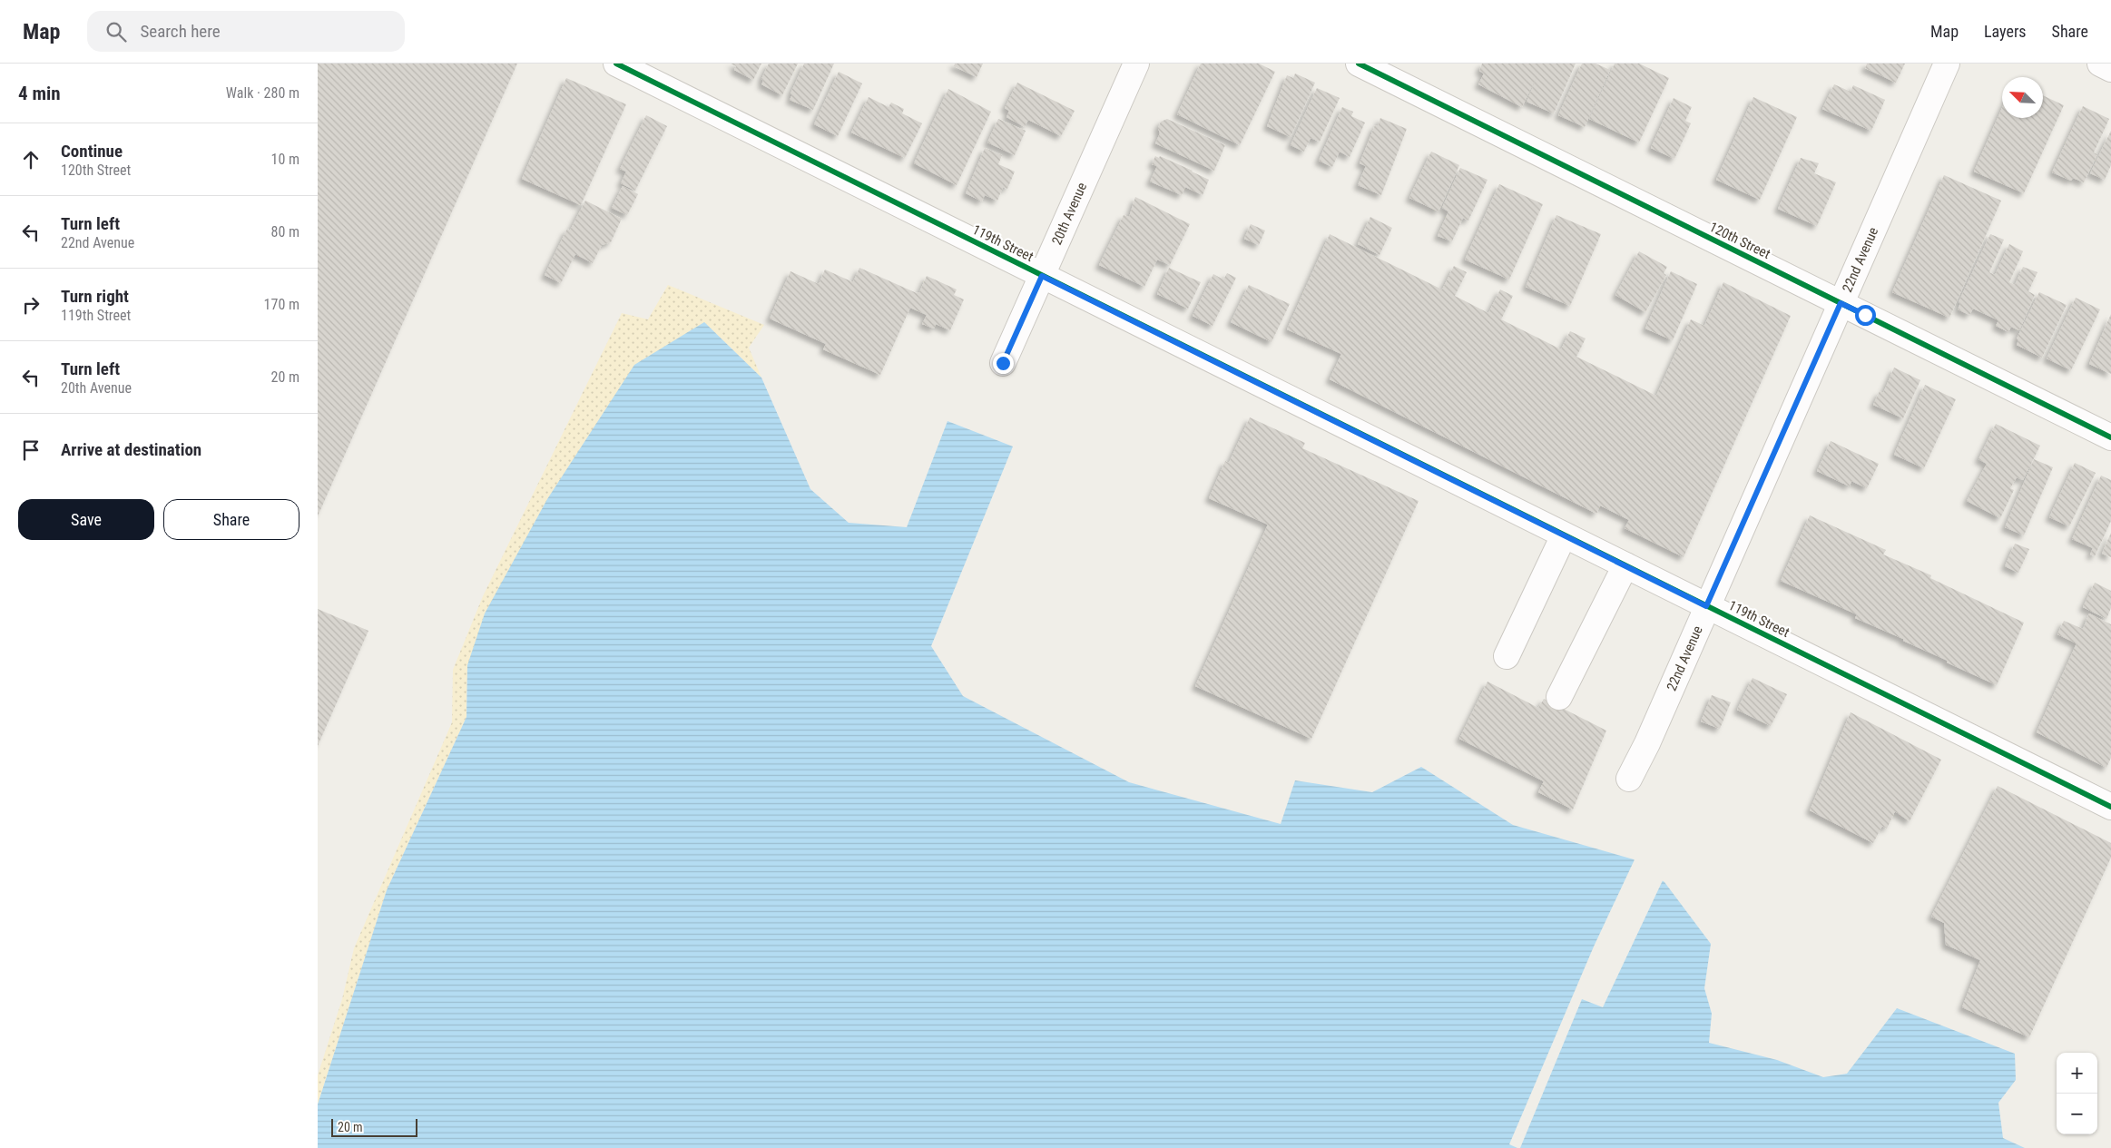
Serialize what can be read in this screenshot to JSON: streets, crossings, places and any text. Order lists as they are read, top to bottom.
{
  "streets": {
    "street": [
      "20th Avenue",
      "120th Street",
      "119th Street",
      "22nd Avenue"
    ]
  },
  "crossings": [
    ["20th Avenue", "119th Street"],
    ["120th Street", "22nd Avenue"],
    ["119th Street", "22nd Avenue"]
  ],
  "scale_bar": "20 m",
  "north": "top left",
  "page": {
    "header": "Map",
    "search": "Search here",
    "nav": ["Map", "Layers", "Share"],
    "heading": ["4 min", "Walk · 280 m"],
    "list": [
      ["Continue", "120th Street", "10 m"],
      ["Turn left", "22nd Avenue", "80 m"],
      ["Turn right", "119th Street", "170 m"],
      ["Turn left", "20th Avenue", "20 m"],
      "Arrive at destination"
    ],
    "buttons": ["Save", "Share"],
    "map_buttons": ["+", "−"],
    "scale": "20 m"
  }
}
